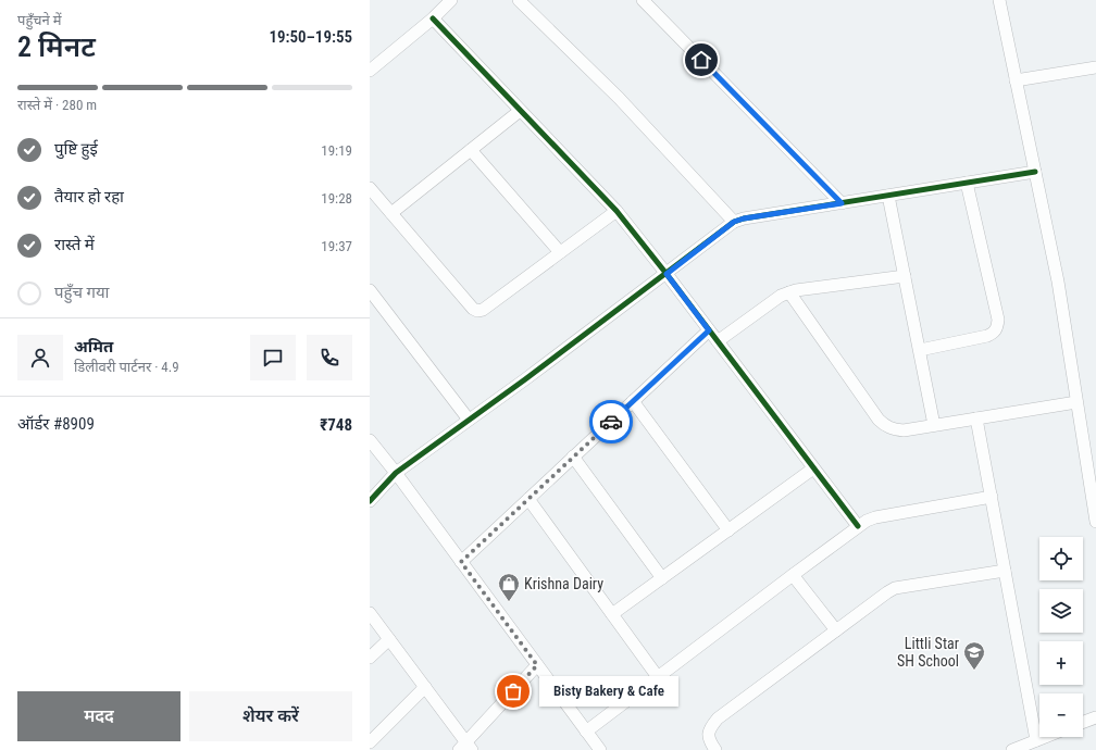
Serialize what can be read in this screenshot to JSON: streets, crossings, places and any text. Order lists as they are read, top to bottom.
{
  "places": {
    "shop": ["Krishna Dairy"],
    "school or university": ["Littli Star SH School"],
    "other": ["Bisty Bakery & Cafe"]
  },
  "page": {
    "heading": ["2 मिनट", "पहुँचने में", "19:50–19:55"],
    "panel": [
      "अमित",
      "डिलीवरी पार्टनर · 4.9",
      "ऑर्डर #8909",
      "₹748"
    ],
    "bar": "रास्ते में · 280 m",
    "list": [
      ["पुष्टि हुई", "19:19"],
      ["तैयार हो रहा", "19:28"],
      ["रास्ते में", "19:37"],
      "पहुँच गया"
    ],
    "map_buttons": ["+", "−"],
    "bubble": "Bisty Bakery & Cafe",
    "buttons": ["मदद", "शेयर करें"]
  }
}
